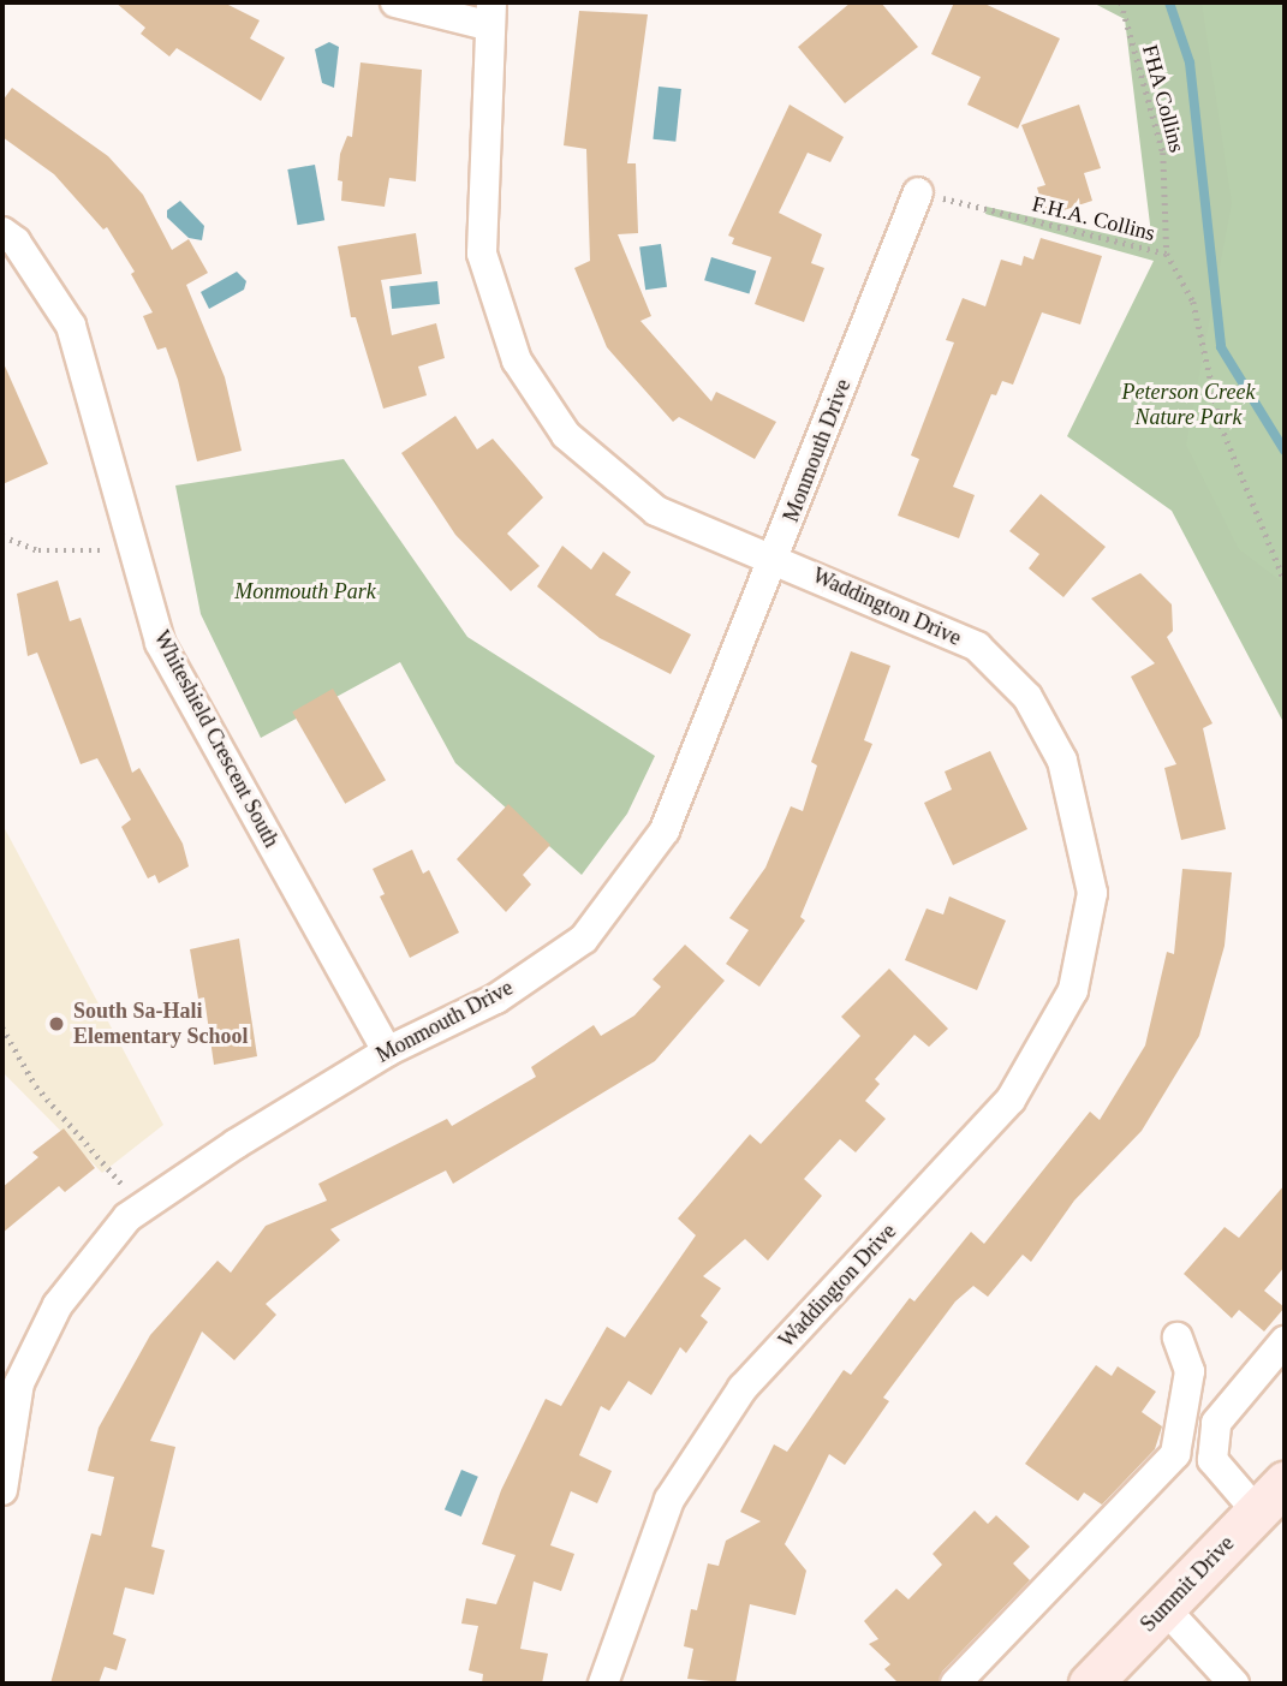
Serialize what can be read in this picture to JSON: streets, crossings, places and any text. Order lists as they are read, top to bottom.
{
  "streets": {
    "main road": ["Summit Drive"],
    "street": ["Monmouth Drive", "Waddington Drive", "Whiteshield Crescent South"],
    "path": ["FHA Collins", "F.H.A. Collins"]
  },
  "crossings": [
    ["FHA Collins", "F.H.A. Collins"],
    ["F.H.A. Collins", "Monmouth Drive"],
    ["Monmouth Drive", "Waddington Drive"],
    ["Monmouth Drive", "Whiteshield Crescent South"]
  ],
  "parks": ["Peterson Creek Nature Park", "Monmouth Park"],
  "places": ["South Sa-Hali Elementary School"]
}
